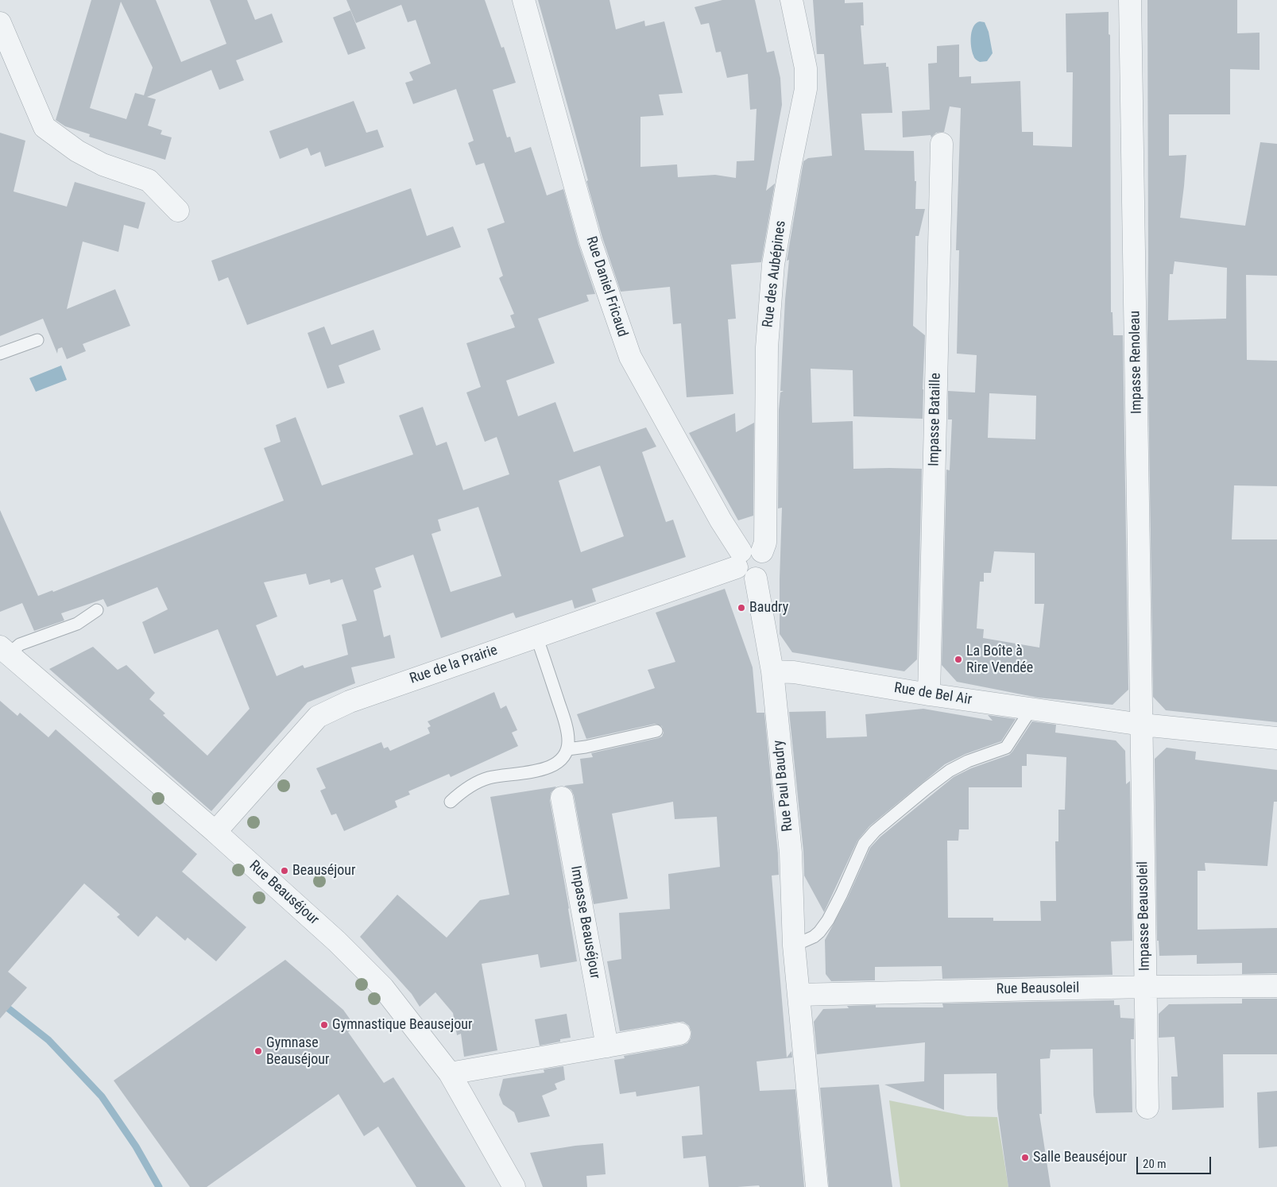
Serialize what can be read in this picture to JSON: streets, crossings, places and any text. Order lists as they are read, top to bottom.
{
  "streets": {
    "street": [
      "Rue des Aubépines",
      "Rue Daniel Fricaud",
      "Impasse Renoleau",
      "Impasse Bataille",
      "Rue de la Prairie",
      "Rue de Bel Air",
      "Rue Paul Baudry",
      "Rue Beauséjour",
      "Impasse Beausoleil",
      "Impasse Beauséjour",
      "Rue Beausoleil"
    ]
  },
  "crossings": [
    ["Rue des Aubépines", "Rue Daniel Fricaud"],
    ["Rue des Aubépines", "Rue de la Prairie"],
    ["Rue des Aubépines", "Rue Paul Baudry"],
    ["Rue Daniel Fricaud", "Rue de la Prairie"],
    ["Rue Daniel Fricaud", "Rue Paul Baudry"],
    ["Impasse Renoleau", "Rue de Bel Air"],
    ["Impasse Renoleau", "Impasse Beausoleil"],
    ["Impasse Bataille", "Rue de Bel Air"],
    ["Rue de la Prairie", "Rue Paul Baudry"],
    ["Rue de la Prairie", "Rue Beauséjour"],
    ["Rue de Bel Air", "Rue Paul Baudry"],
    ["Rue de Bel Air", "Impasse Beausoleil"],
    ["Rue Paul Baudry", "Rue Beausoleil"],
    ["Impasse Beausoleil", "Rue Beausoleil"]
  ],
  "places": [
    "Baudry",
    "La Boîte à Rire Vendée",
    "Beauséjour",
    "Gymnastique Beausejour",
    "Gymnase Beauséjour",
    "Salle Beauséjour"
  ],
  "scale_bar": "20 m"
}
